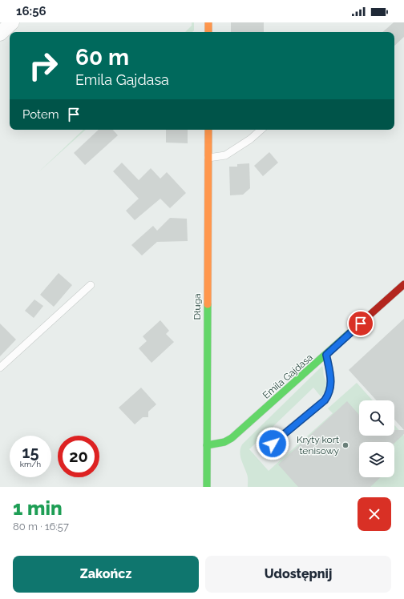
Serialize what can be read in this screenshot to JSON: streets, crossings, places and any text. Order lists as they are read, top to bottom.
{
  "streets": {
    "street": ["Długa", "Emila Gajdasa"]
  },
  "crossings": [
    ["Długa", "Emila Gajdasa"]
  ],
  "places": ["Kryty kort tenisowy"],
  "page": {
    "status": "16:56",
    "turn": ["60 m", "Emila Gajdasa"],
    "then": "Potem",
    "speed": "15 km/h",
    "limit": "20",
    "heading": ["1 min", "80 m · 16:57"],
    "buttons": ["Zakończ", "Udostępnij"]
  }
}
